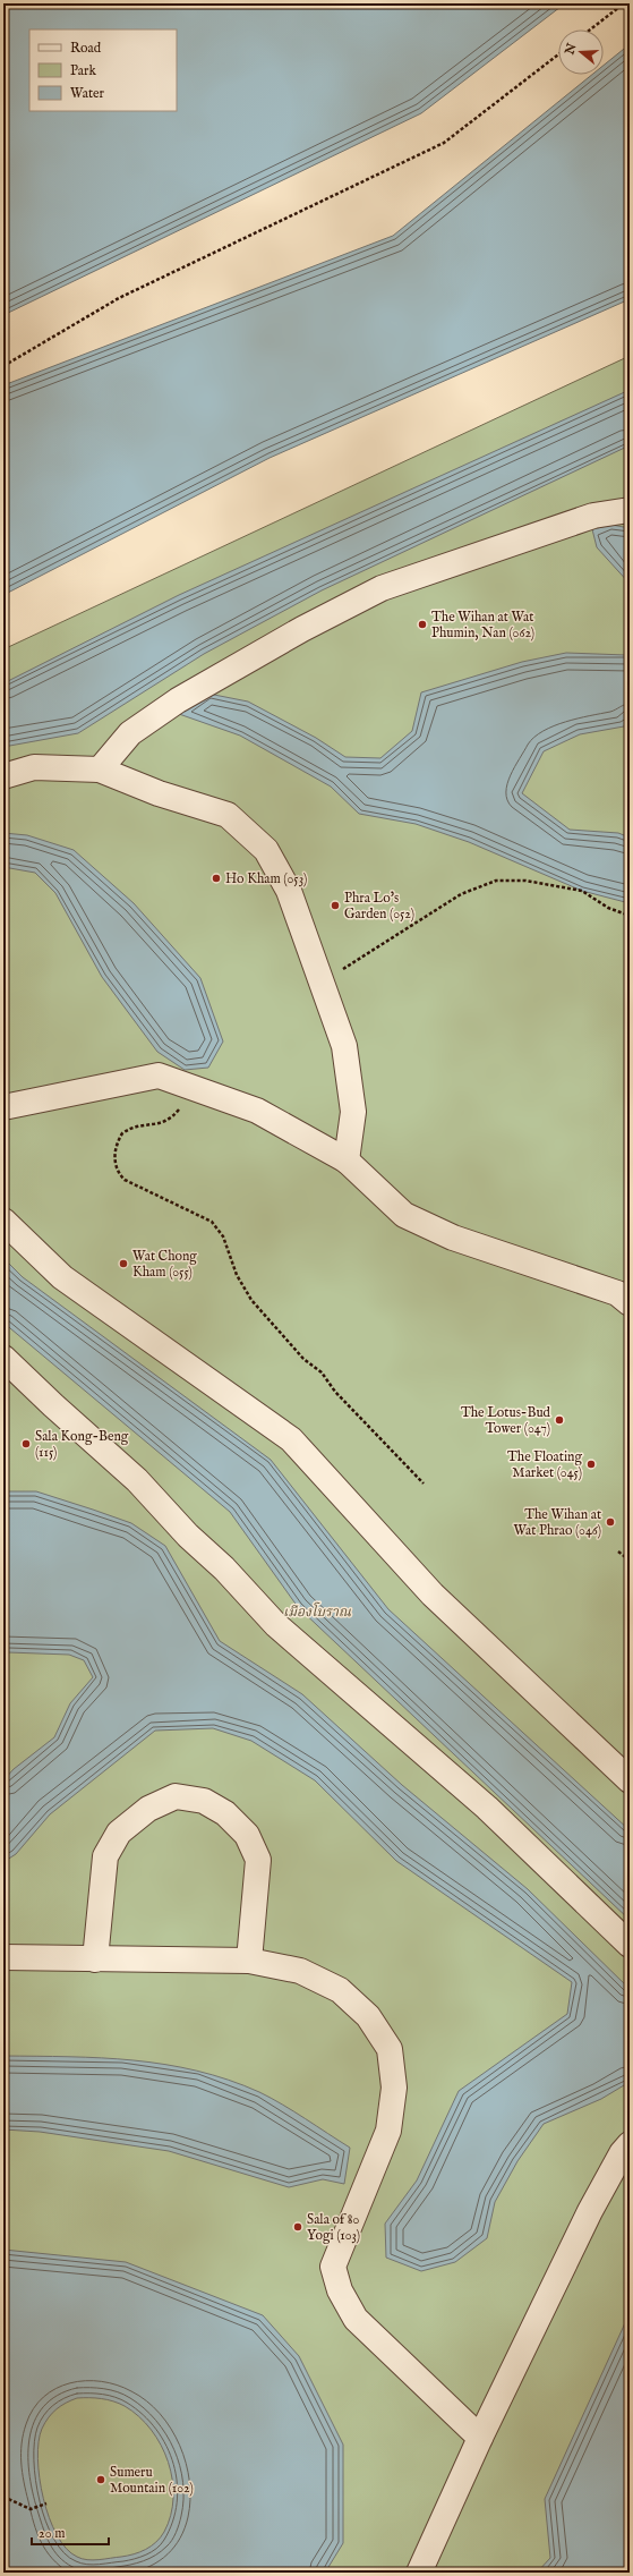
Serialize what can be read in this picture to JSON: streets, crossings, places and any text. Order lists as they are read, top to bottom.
{
  "parks": ["เมืองโบราณ"],
  "places": [
    "The Wihan at Wat Phumin, Nan (062)",
    "Ho Kham (053)",
    "Phra Lo's Garden (052)",
    "Wat Chong Kham (055)",
    "The Lotus-Bud Tower (047)",
    "Sala Kong-Beng (115)",
    "The Floating Market (045)",
    "The Wihan at Wat Phrao (046)",
    "Sala of 80 Yogi (103)",
    "Sumeru Mountain (102)"
  ],
  "legend": ["Road", "Park", "Water"],
  "scale_bar": "20 m",
  "north": "left"
}
